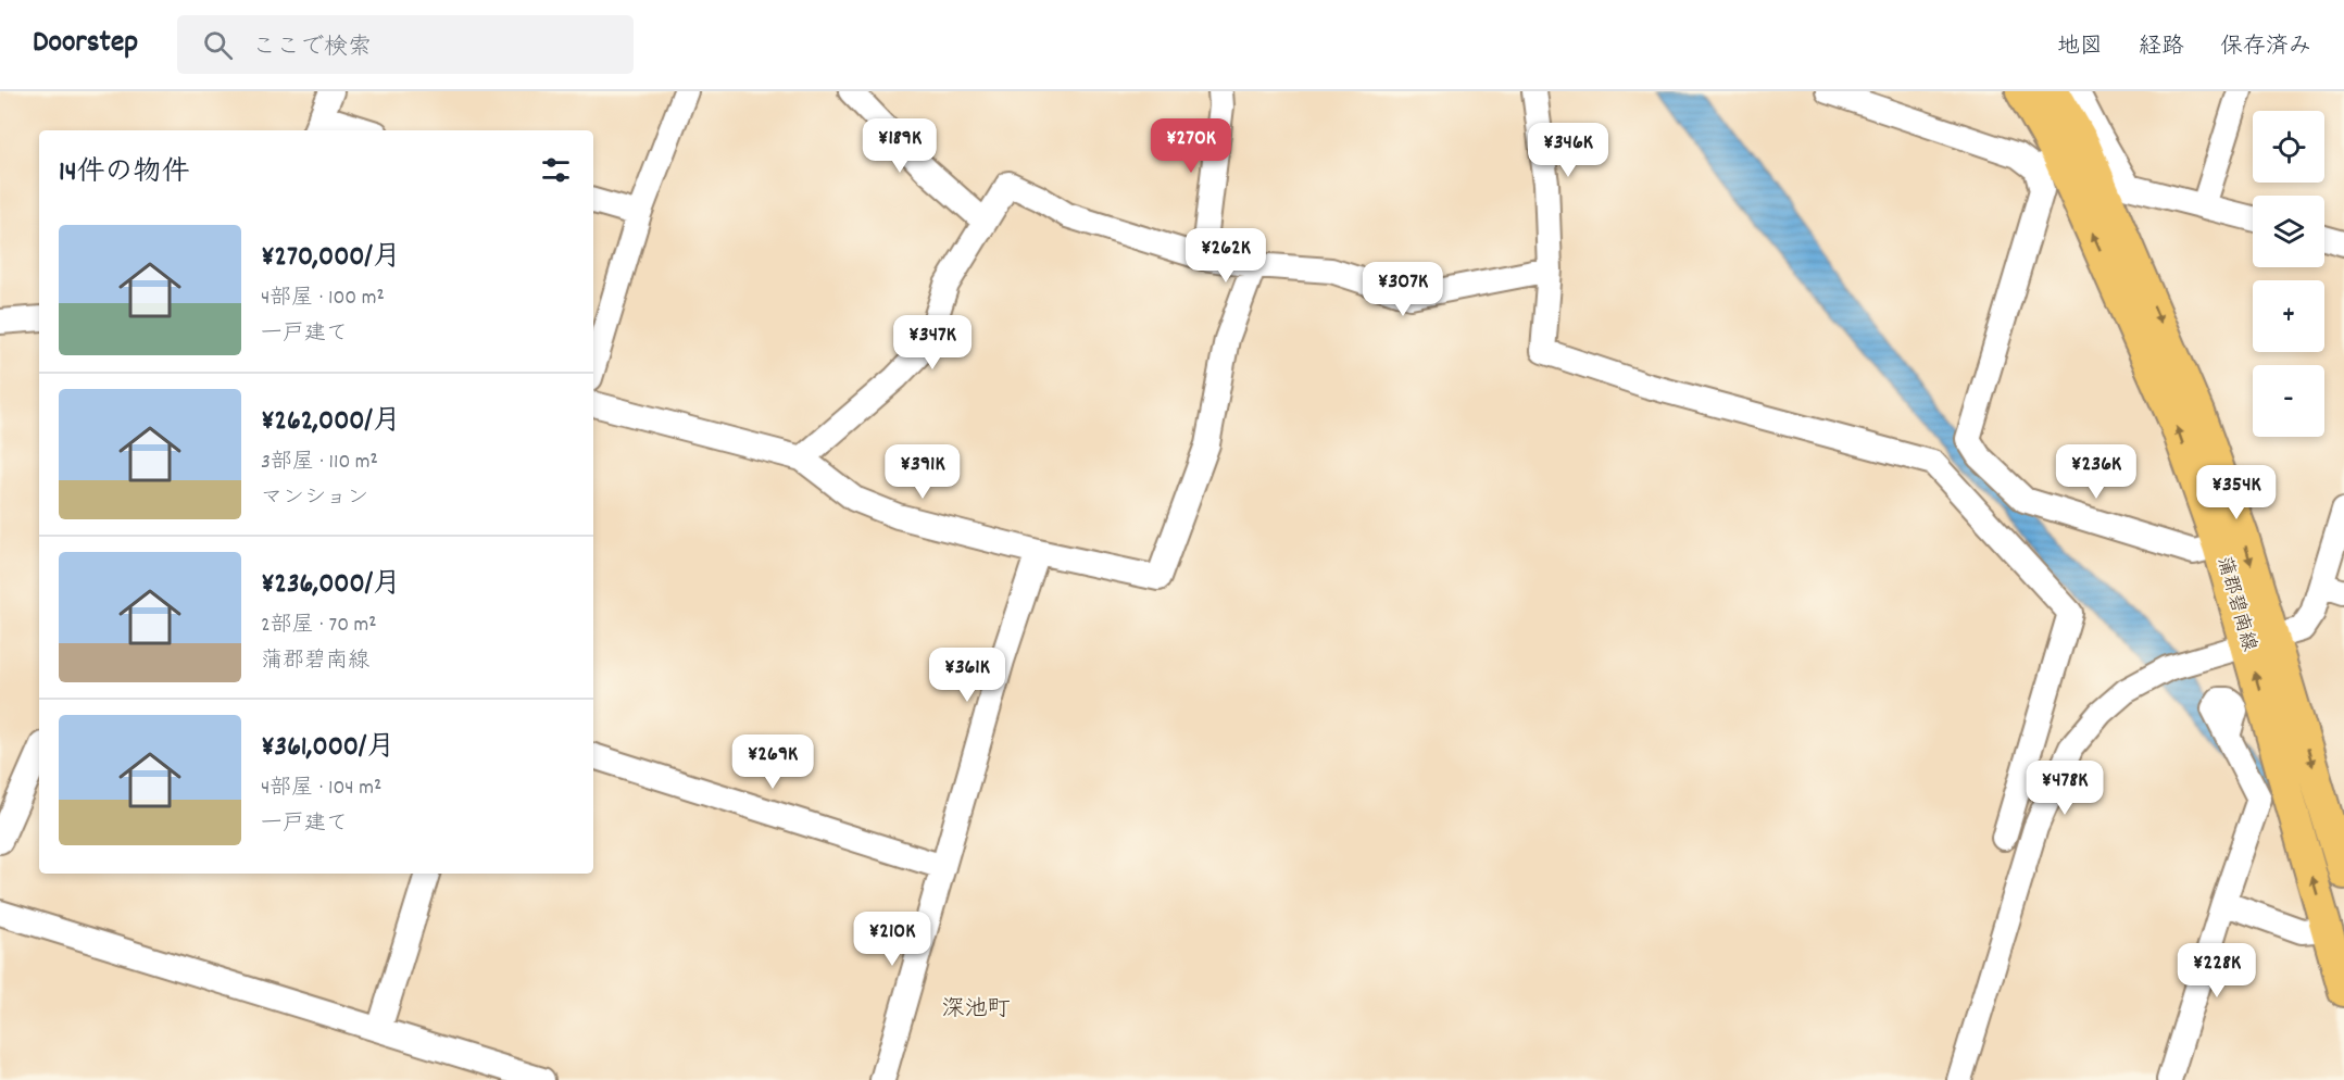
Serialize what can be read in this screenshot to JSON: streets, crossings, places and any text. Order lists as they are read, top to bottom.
{
  "streets": {
    "main road": ["蒲郡碧南線"]
  },
  "districts": ["深池町"],
  "page": {
    "header": "Doorstep",
    "search": "ここで検索",
    "nav": ["地図", "経路", "保存済み"],
    "map_buttons": ["+", "−"],
    "price": [
      "¥189K",
      "¥270K",
      "¥346K",
      "¥262K",
      "¥307K",
      "¥347K",
      "¥391K",
      "¥236K",
      "¥354K",
      "¥361K",
      "¥269K",
      "¥478K",
      "¥210K",
      "¥228K"
    ],
    "heading": "14件の物件",
    "list": [
      {
        "name": "¥270,000/月",
        "note": "4部屋 · 100 m² · 一戸建て"
      },
      {
        "name": "¥262,000/月",
        "note": "3部屋 · 110 m² · マンション"
      },
      {
        "name": "¥236,000/月",
        "note": "2部屋 · 70 m² · 蒲郡碧南線"
      },
      {
        "name": "¥361,000/月",
        "note": "4部屋 · 104 m² · 一戸建て"
      }
    ]
  }
}
